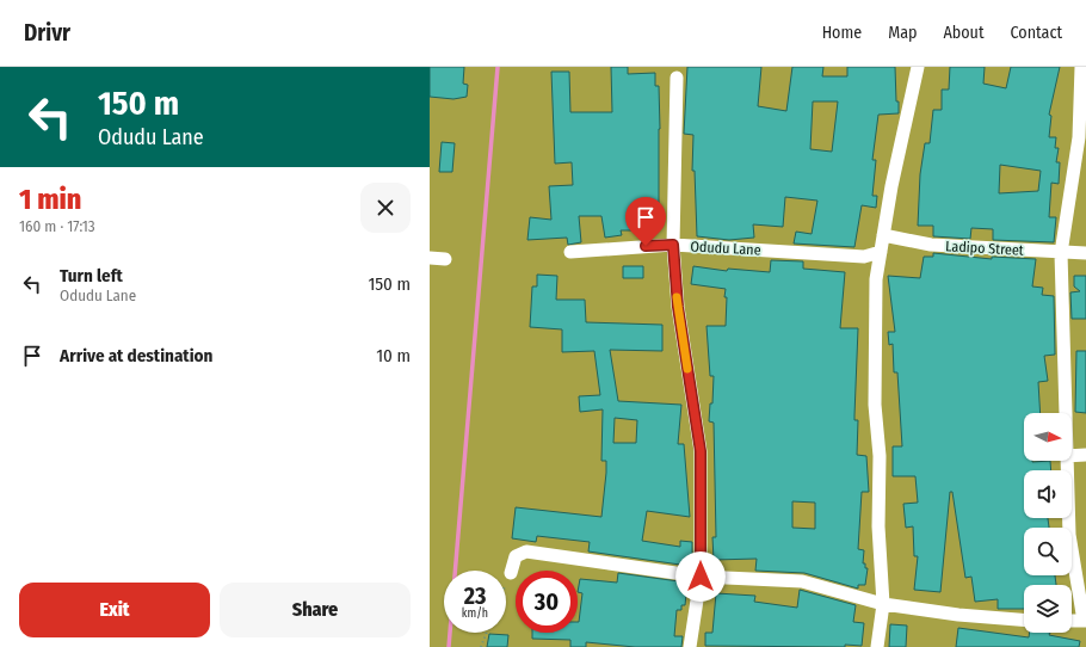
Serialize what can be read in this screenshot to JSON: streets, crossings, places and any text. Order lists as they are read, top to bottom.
{
  "streets": {
    "street": ["Odudu Lane", "Ladipo Street"]
  },
  "north": "right",
  "page": {
    "header": "Drivr",
    "nav": [
      "Home",
      "Map",
      "About",
      "Contact"
    ],
    "turn": ["150 m", "Odudu Lane"],
    "heading": ["1 min", "160 m · 17:13"],
    "list": [
      {
        "name": "Turn left",
        "note": "Odudu Lane",
        "value": "150 m"
      },
      {
        "name": "Arrive at destination",
        "value": "10 m"
      }
    ],
    "speed": "23 km/h",
    "limit": "30",
    "buttons": ["Exit", "Share"]
  }
}
